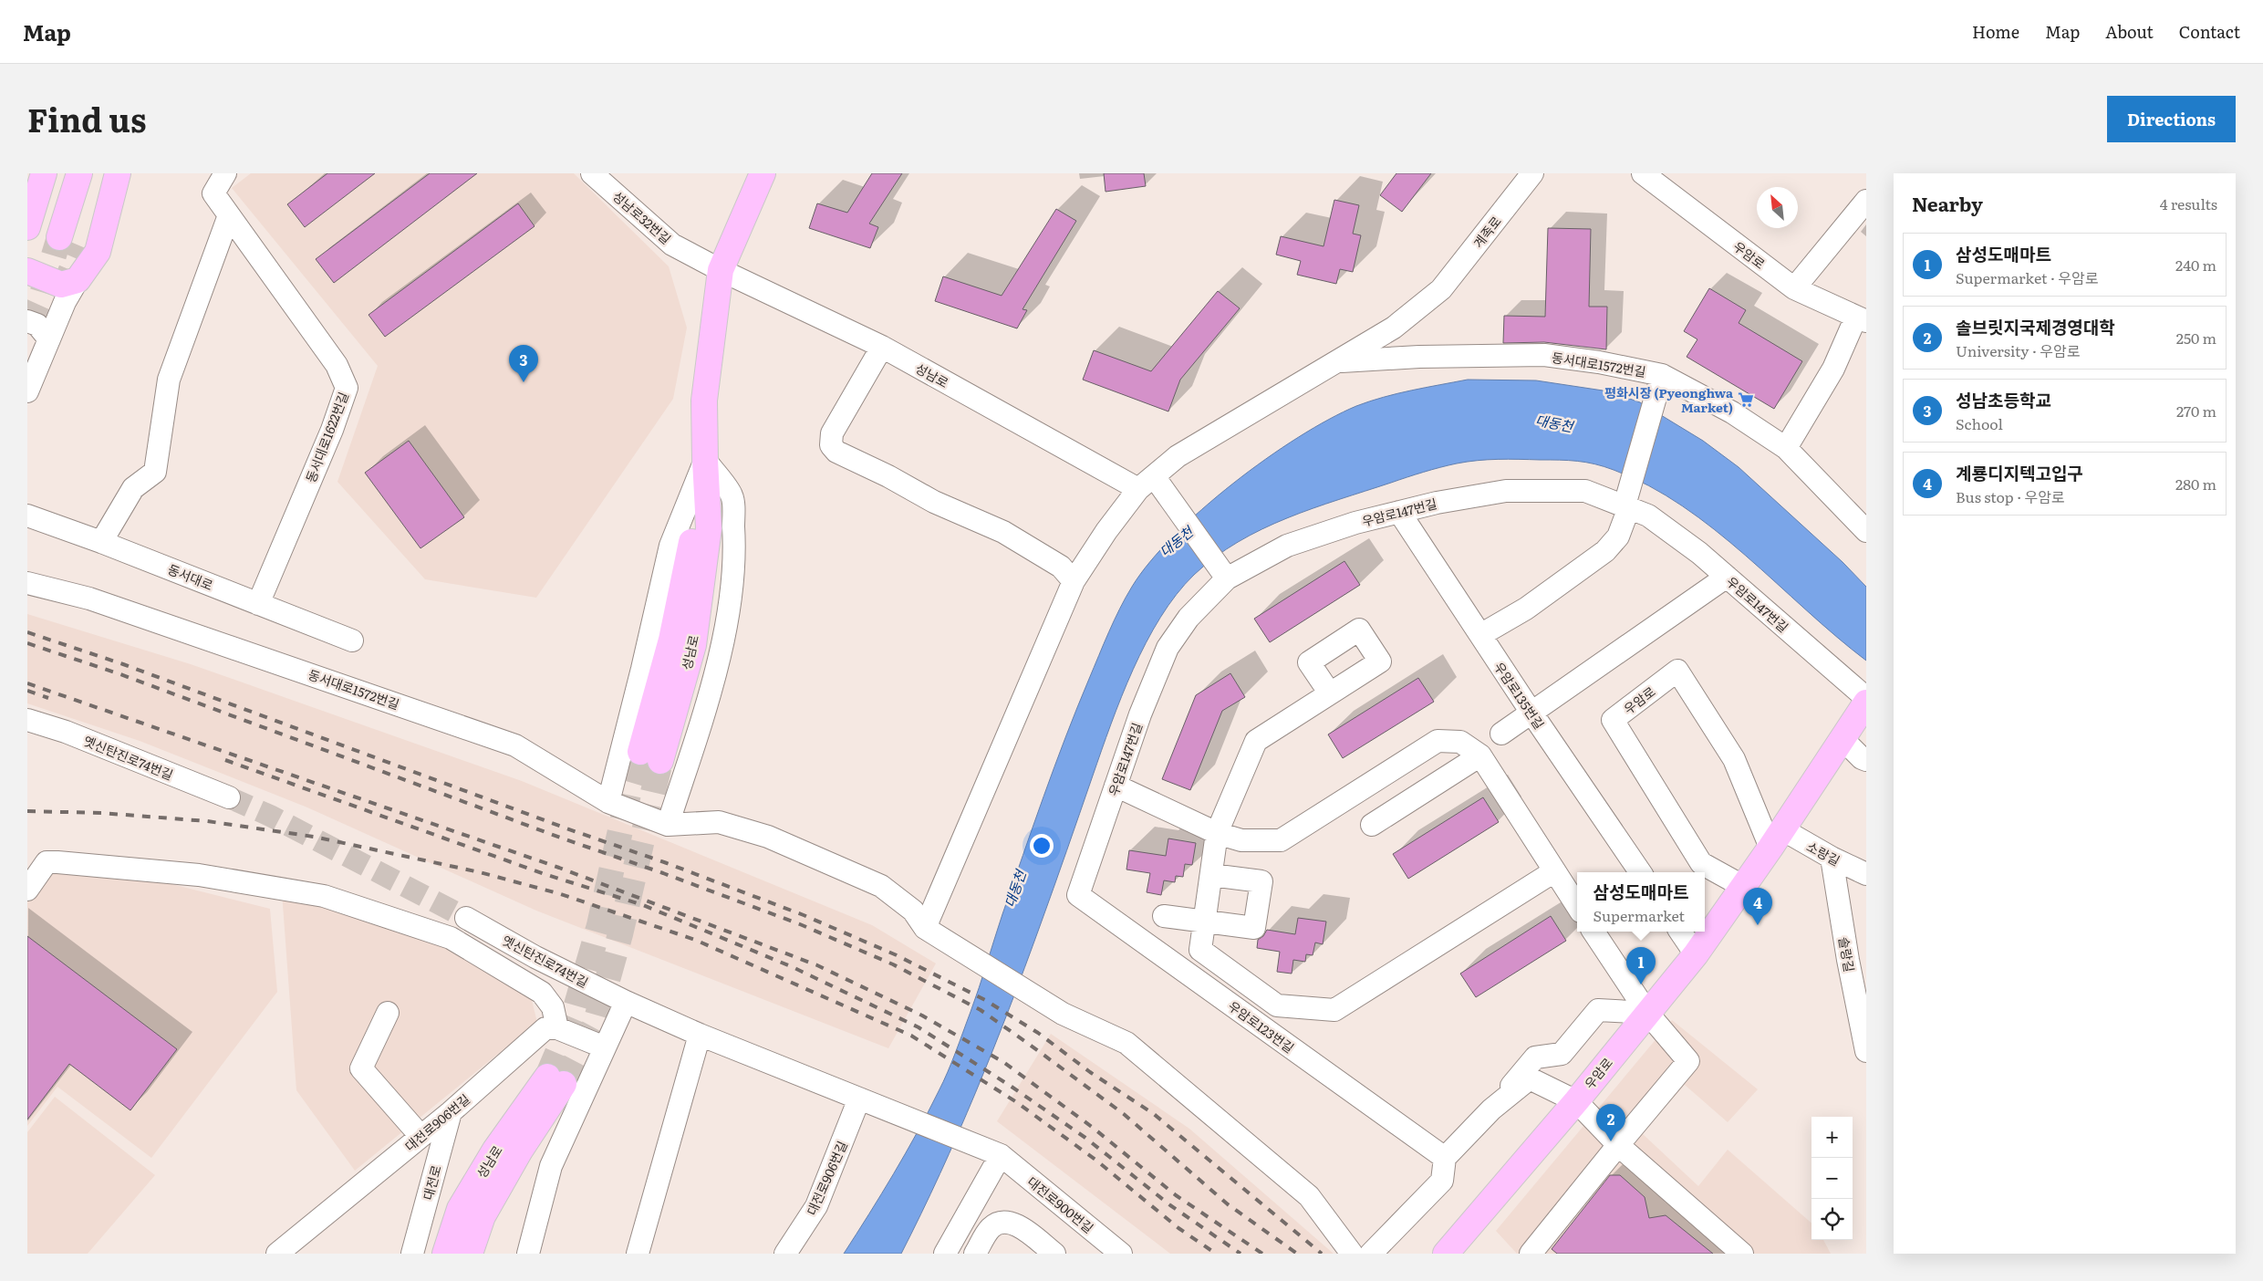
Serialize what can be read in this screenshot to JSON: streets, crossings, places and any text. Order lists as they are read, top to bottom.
{
  "streets": {
    "main road": ["우암로", "성남로"],
    "street": [
      "성남로32번길",
      "계족로",
      "동서대로1572번길",
      "동서대로1622번길",
      "우암로147번길",
      "동서대로",
      "우암로135번길",
      "옛신탄진로74번길",
      "소랑길",
      "솔랑길",
      "우암로123번길",
      "대전로906번길",
      "대전로",
      "대전로900번길"
    ]
  },
  "crossings": [
    ["성남로32번길", "성남로"],
    ["계족로", "동서대로1572번길"],
    ["계족로", "성남로"],
    ["우암로", "소랑길"],
    ["동서대로1622번길", "동서대로"],
    ["우암로147번길", "우암로135번길"],
    ["우암로147번길", "우암로123번길"],
    ["소랑길", "솔랑길"],
    ["대전로906번길", "대전로"],
    ["대전로906번길", "대전로900번길"]
  ],
  "water": ["대동천"],
  "places": {
    "supermarket": ["평화시장 (Pyeonghwa Market)"]
  },
  "north": "top left",
  "page": {
    "header": "Map",
    "nav": [
      "Home",
      "Map",
      "About",
      "Contact"
    ],
    "title": "Find us",
    "buttons": "Directions",
    "heading": ["Nearby", "4 results"],
    "list": [
      {
        "mark": "1",
        "name": "삼성도매마트",
        "note": "Supermarket · 우암로",
        "value": "240 m"
      },
      {
        "mark": "2",
        "name": "솔브릿지국제경영대학",
        "note": "University · 우암로",
        "value": "250 m"
      },
      {
        "mark": "3",
        "name": "성남초등학교",
        "note": "School",
        "value": "270 m"
      },
      {
        "mark": "4",
        "name": "계룡디지텍고입구",
        "note": "Bus stop · 우암로",
        "value": "280 m"
      }
    ],
    "pins": [
      "3",
      "4",
      "1",
      "2"
    ],
    "popup": ["삼성도매마트", "Supermarket"],
    "map_buttons": ["+", "−"]
  }
}
